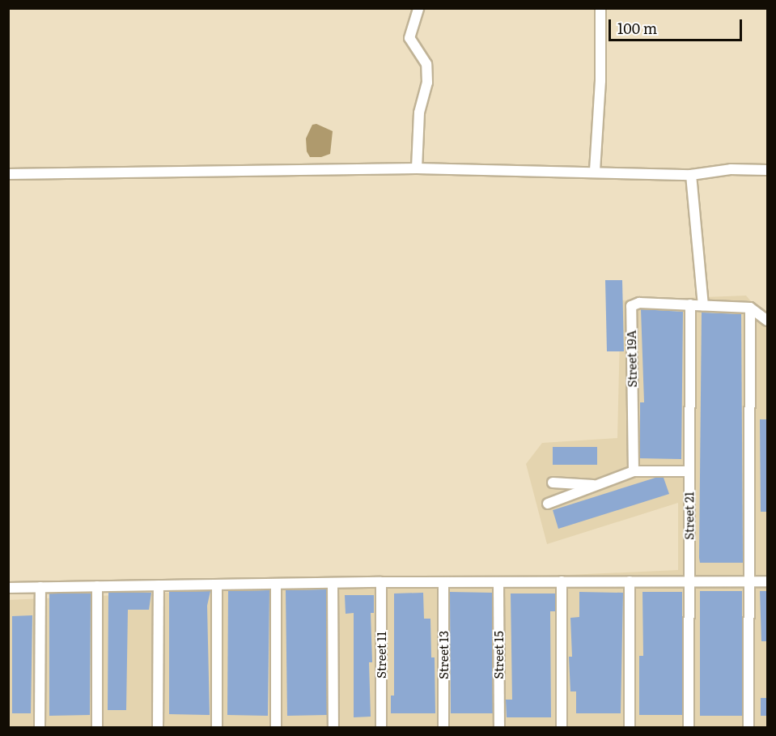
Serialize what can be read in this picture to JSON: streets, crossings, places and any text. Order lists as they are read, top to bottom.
{
  "streets": {
    "street": [
      "Street 19A",
      "Street 21",
      "Street 11",
      "Street 13",
      "Street 15"
    ]
  },
  "crossings": [
    ["Street 19A", "Street 21"]
  ],
  "scale_bar": "100 m"
}
